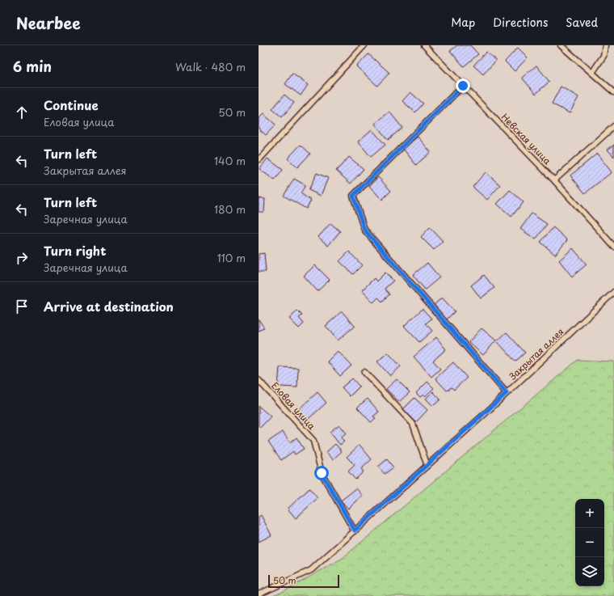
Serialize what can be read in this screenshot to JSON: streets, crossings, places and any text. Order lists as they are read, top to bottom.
{
  "streets": {
    "lane": ["Невская улица", "Закрытая аллея", "Еловая улица"]
  },
  "crossings": [
    ["Закрытая аллея", "Еловая улица"]
  ],
  "scale_bar": "50 m",
  "page": {
    "header": "Nearbee",
    "nav": ["Map", "Directions", "Saved"],
    "heading": ["6 min", "Walk · 480 m"],
    "list": [
      ["Continue", "Еловая улица", "50 m"],
      ["Turn left", "Закрытая аллея", "140 m"],
      ["Turn left", "Заречная улица", "180 m"],
      ["Turn right", "Заречная улица", "110 m"],
      "Arrive at destination"
    ],
    "map_buttons": ["+", "−"],
    "scale": "50 m"
  }
}
